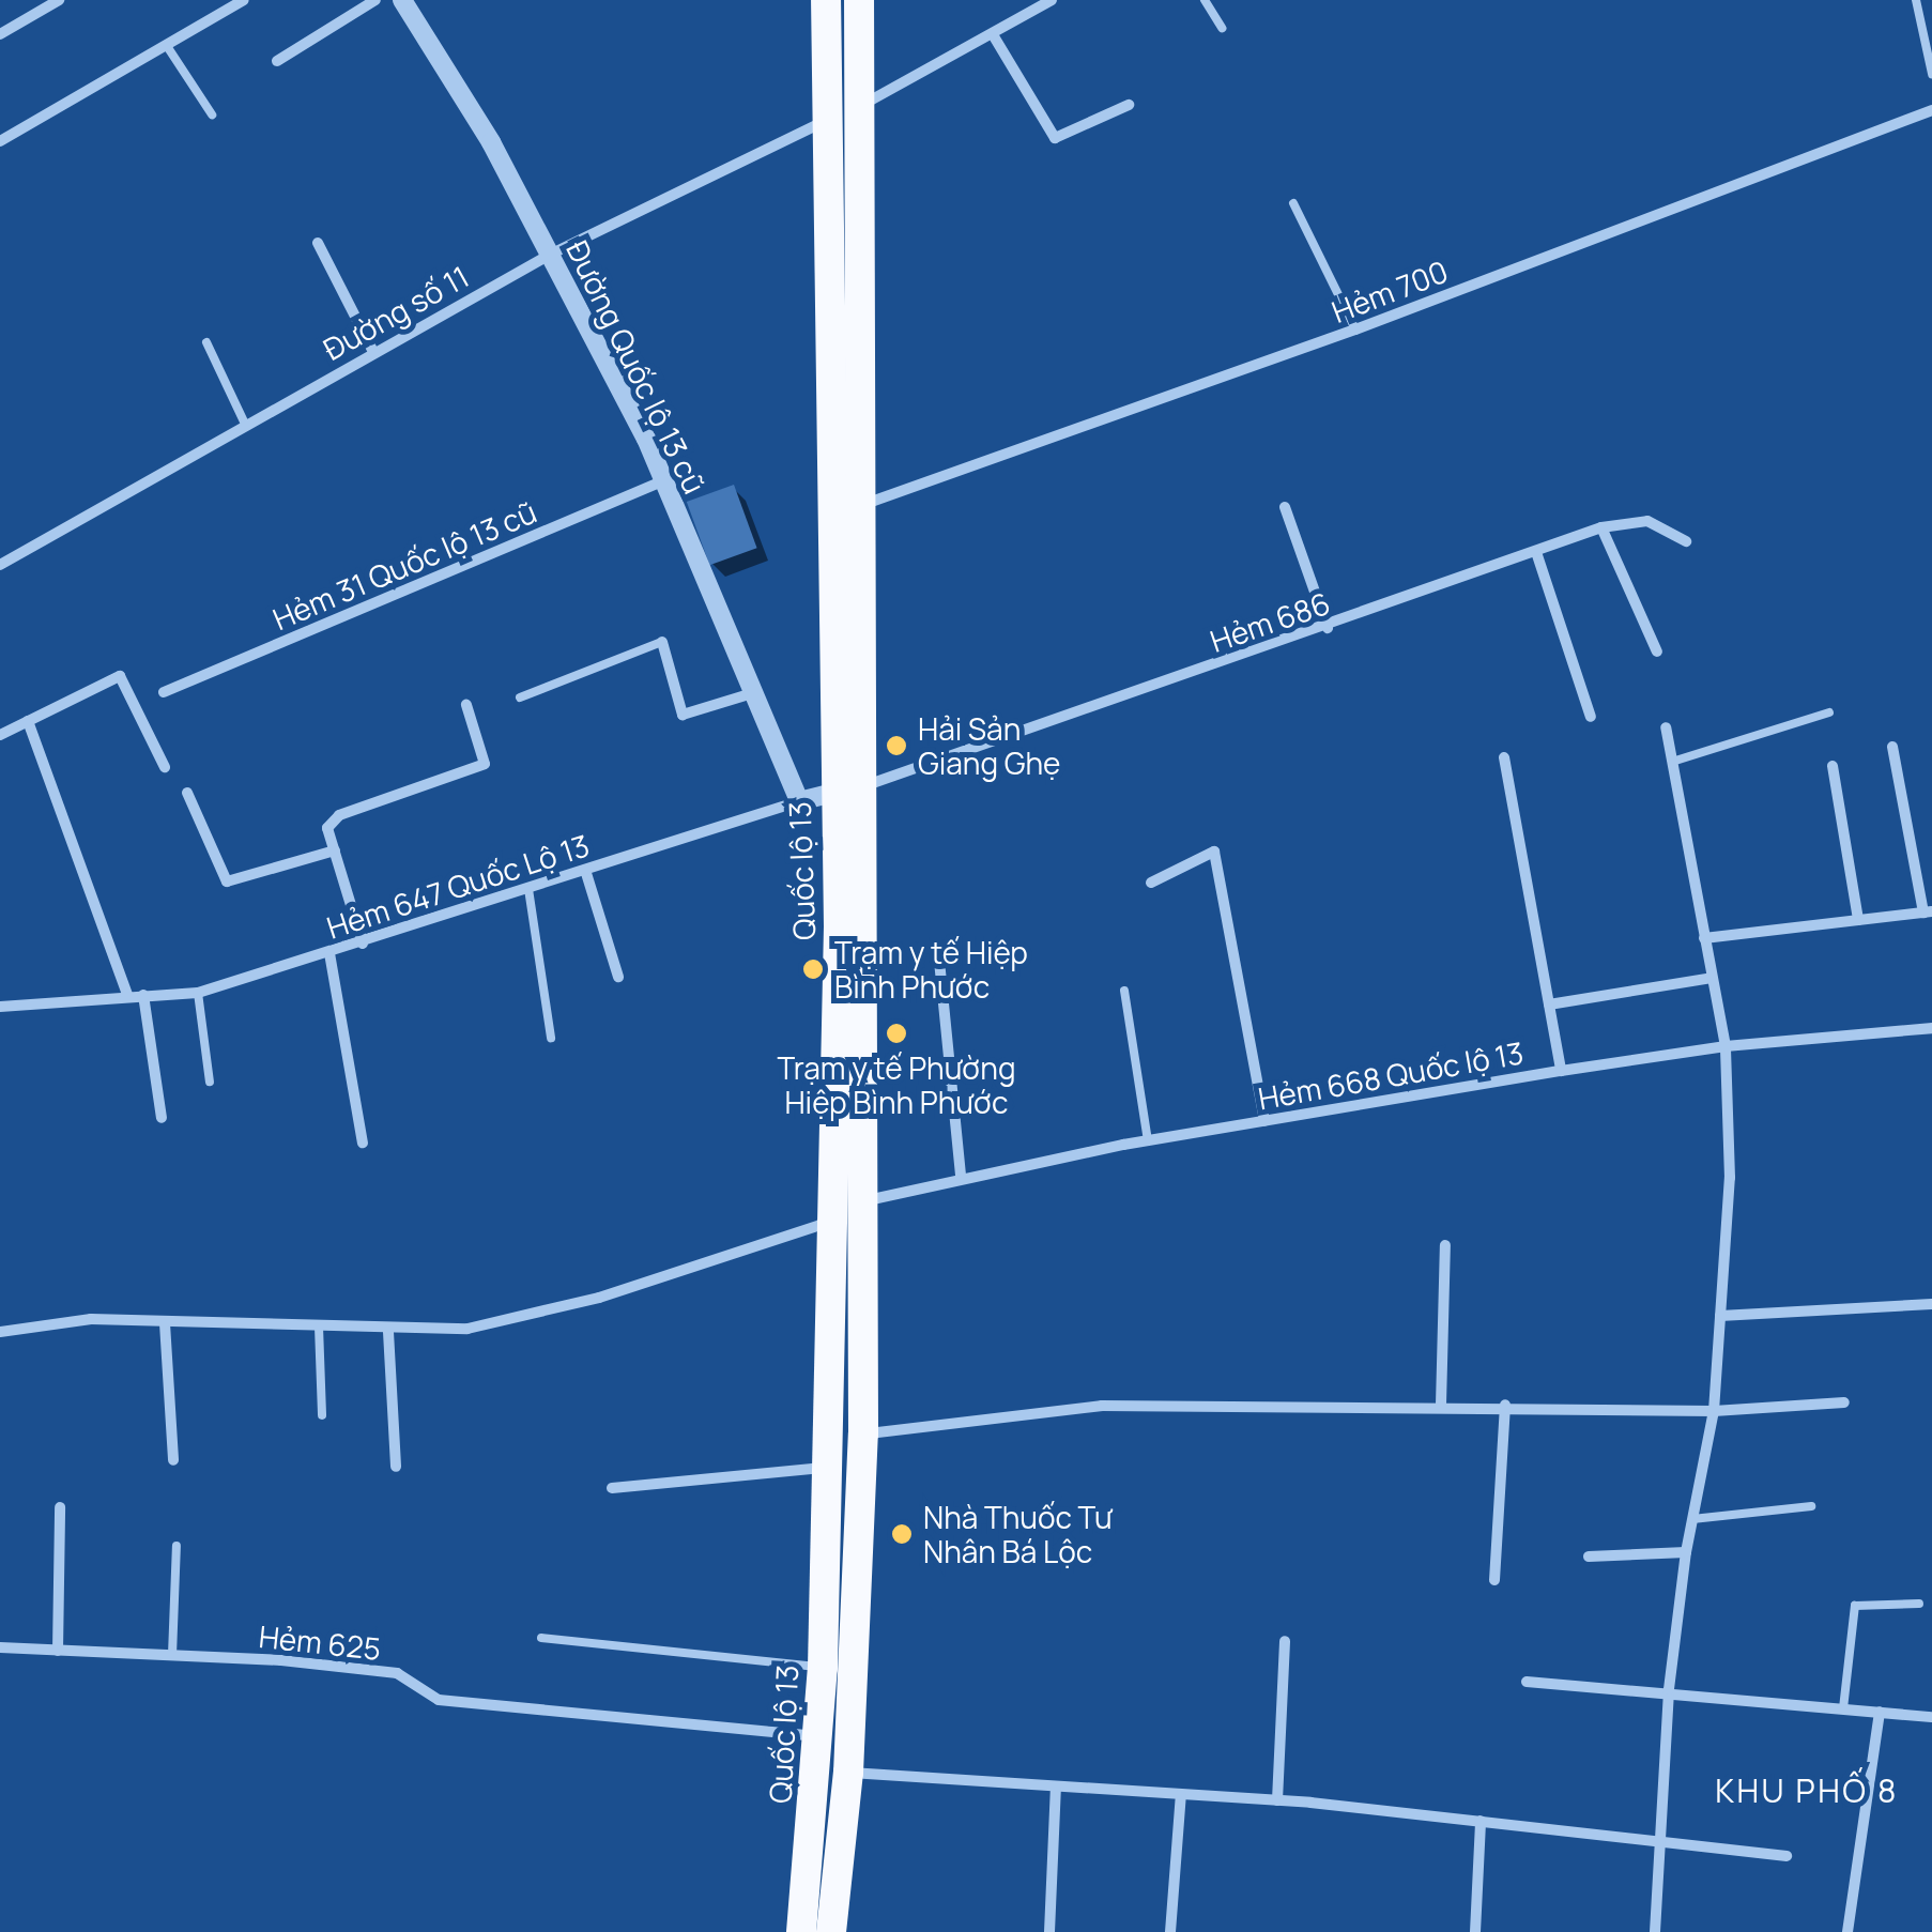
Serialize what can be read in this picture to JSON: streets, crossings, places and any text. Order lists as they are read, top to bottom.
{
  "streets": {
    "highway": ["Quốc lộ 13"],
    "street": [
      "Hẻm 700",
      "Đường số 11",
      "Đường Quốc lộ 13 cũ",
      "Hẻm 31 Quốc lộ 13 cũ",
      "Hẻm 686",
      "Hẻm 647 Quốc Lộ 13",
      "Hẻm 668 Quốc lộ 13",
      "Hẻm 625"
    ]
  },
  "crossings": [
    ["Hẻm 700", "Quốc lộ 13"],
    ["Đường số 11", "Đường Quốc lộ 13 cũ"],
    ["Đường số 11", "Quốc lộ 13"],
    ["Đường Quốc lộ 13 cũ", "Hẻm 31 Quốc lộ 13 cũ"],
    ["Đường Quốc lộ 13 cũ", "Hẻm 647 Quốc Lộ 13"],
    ["Hẻm 686", "Quốc lộ 13"],
    ["Quốc lộ 13", "Hẻm 668 Quốc lộ 13"],
    ["Quốc lộ 13", "Hẻm 625"]
  ],
  "districts": ["KHU PHỐ 8"],
  "places": [
    "Hải Sản Giang Ghẹ",
    "Trạm y tế Hiệp Bình Phước",
    "Trạm y tế Phường Hiệp Bình Phước",
    "Nhà Thuốc Tư Nhân Bá Lộc"
  ]
}
